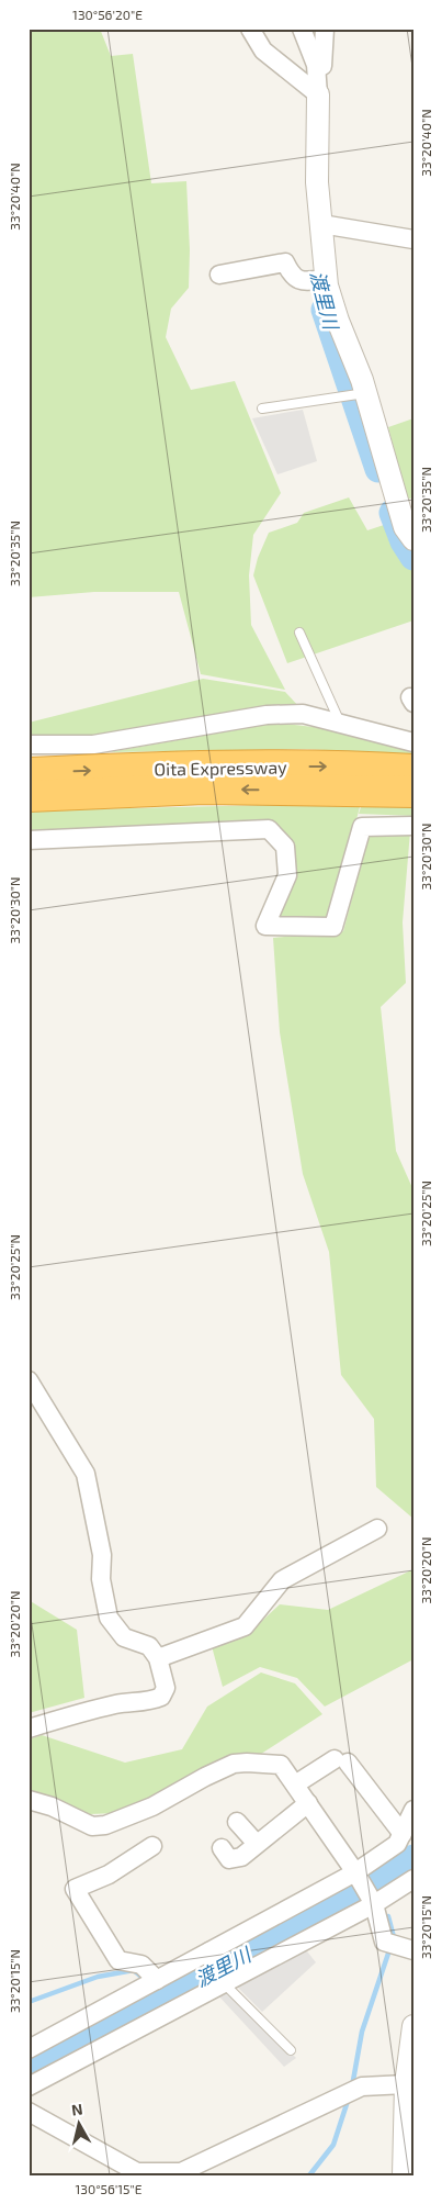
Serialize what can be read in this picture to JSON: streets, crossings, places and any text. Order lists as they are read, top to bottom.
{
  "streets": {
    "highway": ["Oita Expressway"]
  },
  "water": ["渡里川"],
  "north": "top",
  "coordinates": [
    "130°56'20\"E",
    "33°20'40\"N",
    "33°20'35\"N",
    "33°20'30\"N",
    "33°20'25\"N",
    "33°20'20\"N",
    "33°20'15\"N",
    "130°56'15\"E"
  ]
}
